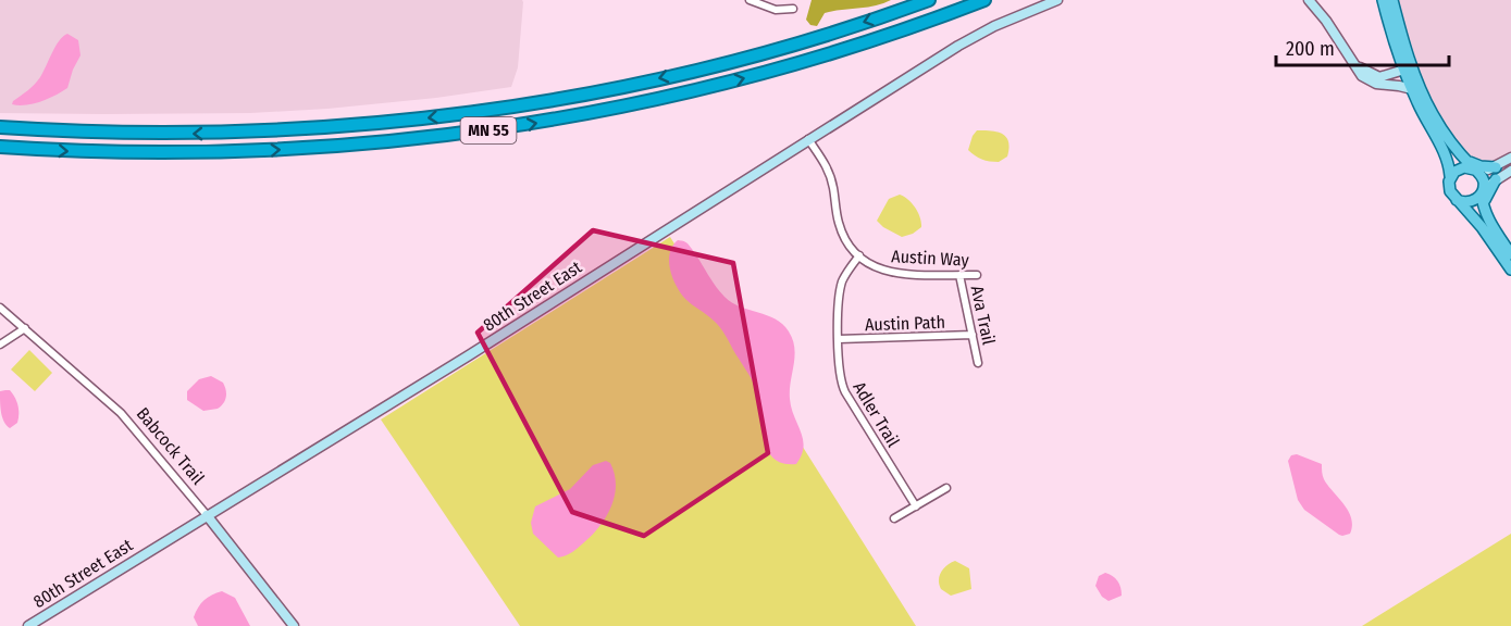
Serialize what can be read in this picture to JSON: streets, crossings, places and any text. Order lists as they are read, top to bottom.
{
  "streets": {
    "highway": ["MN 55"],
    "street": [
      "Austin Way",
      "80th Street East",
      "Ava Trail",
      "Austin Path",
      "Adler Trail",
      "Babcock Trail"
    ]
  },
  "crossings": [
    ["Austin Way", "80th Street East"],
    ["Austin Way", "Ava Trail"],
    ["Austin Way", "Adler Trail"],
    ["80th Street East", "Babcock Trail"],
    ["Ava Trail", "Austin Path"],
    ["Austin Path", "Adler Trail"]
  ],
  "scale_bar": "200 m"
}
